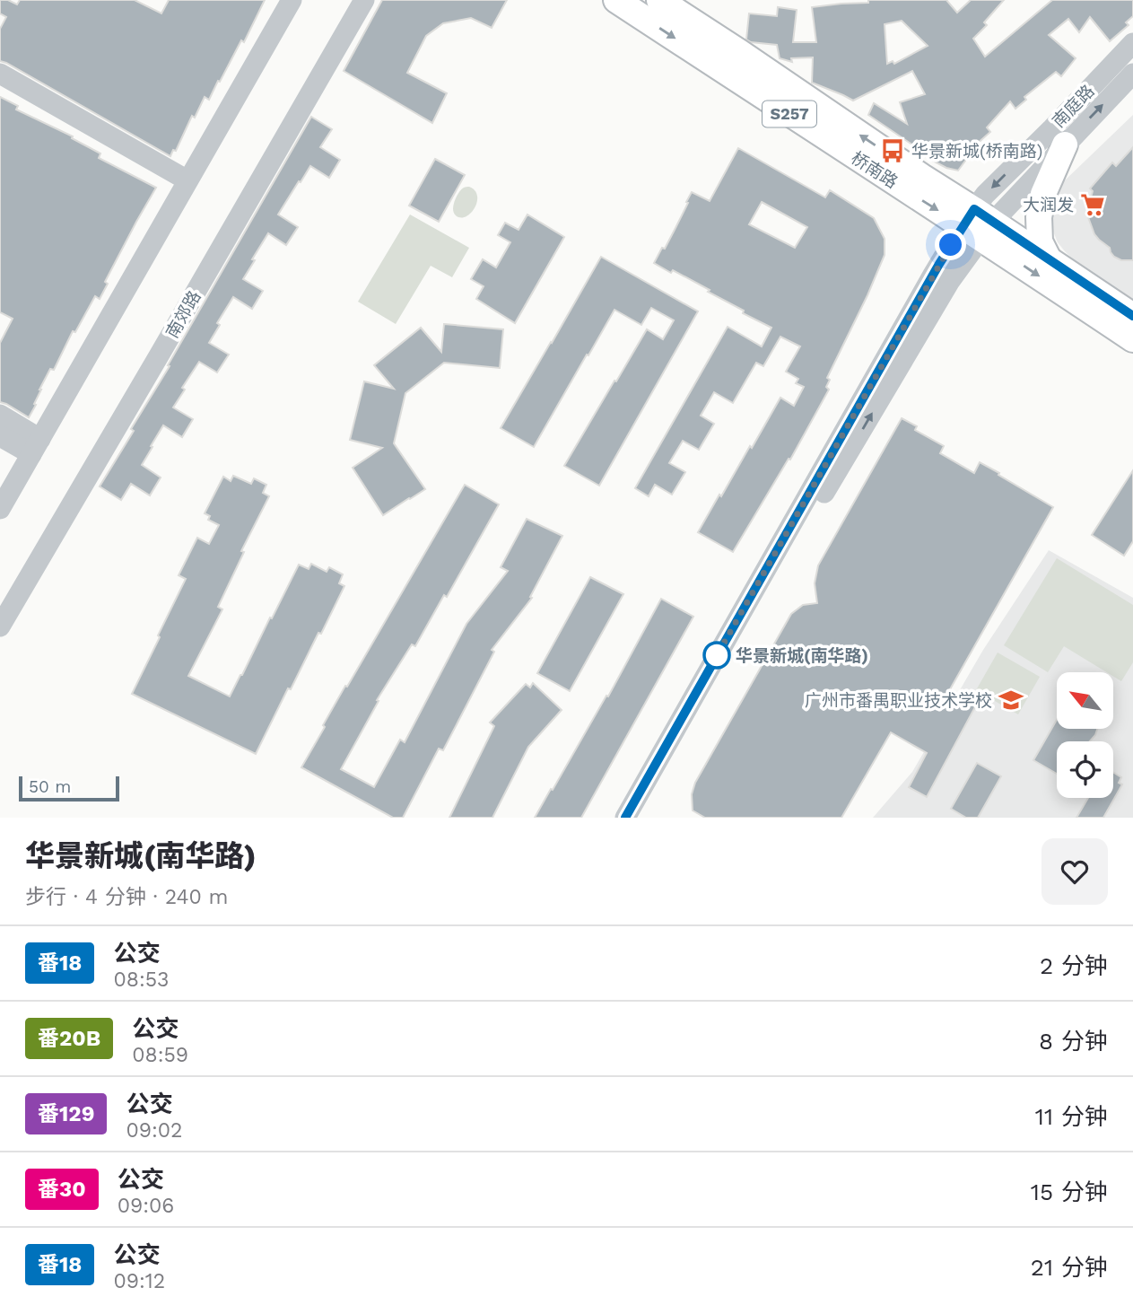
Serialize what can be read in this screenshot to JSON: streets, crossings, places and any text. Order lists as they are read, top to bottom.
{
  "streets": {
    "main road": ["S257", "桥南路"],
    "street": ["南庭路", "南郊路"]
  },
  "crossings": [
    ["南庭路", "桥南路"]
  ],
  "places": {
    "bus stop": ["华景新城(桥南路)"],
    "supermarket": ["大润发"],
    "other": ["华景新城(南华路)"],
    "school or university": ["广州市番禺职业技术学校"]
  },
  "lines": ["bus line 番18"],
  "scale_bar": "50 m",
  "north": "top left",
  "page": {
    "scale": "50 m",
    "heading": ["华景新城(南华路)", "步行 · 4 分钟 · 240 m"],
    "list": [
      {
        "mark": "番18",
        "name": "公交",
        "note": "08:53",
        "value": "2 分钟"
      },
      {
        "mark": "番20B",
        "name": "公交",
        "note": "08:59",
        "value": "8 分钟"
      },
      {
        "mark": "番129",
        "name": "公交",
        "note": "09:02",
        "value": "11 分钟"
      },
      {
        "mark": "番30",
        "name": "公交",
        "note": "09:06",
        "value": "15 分钟"
      },
      {
        "mark": "番18",
        "name": "公交",
        "note": "09:12",
        "value": "21 分钟"
      }
    ]
  }
}
